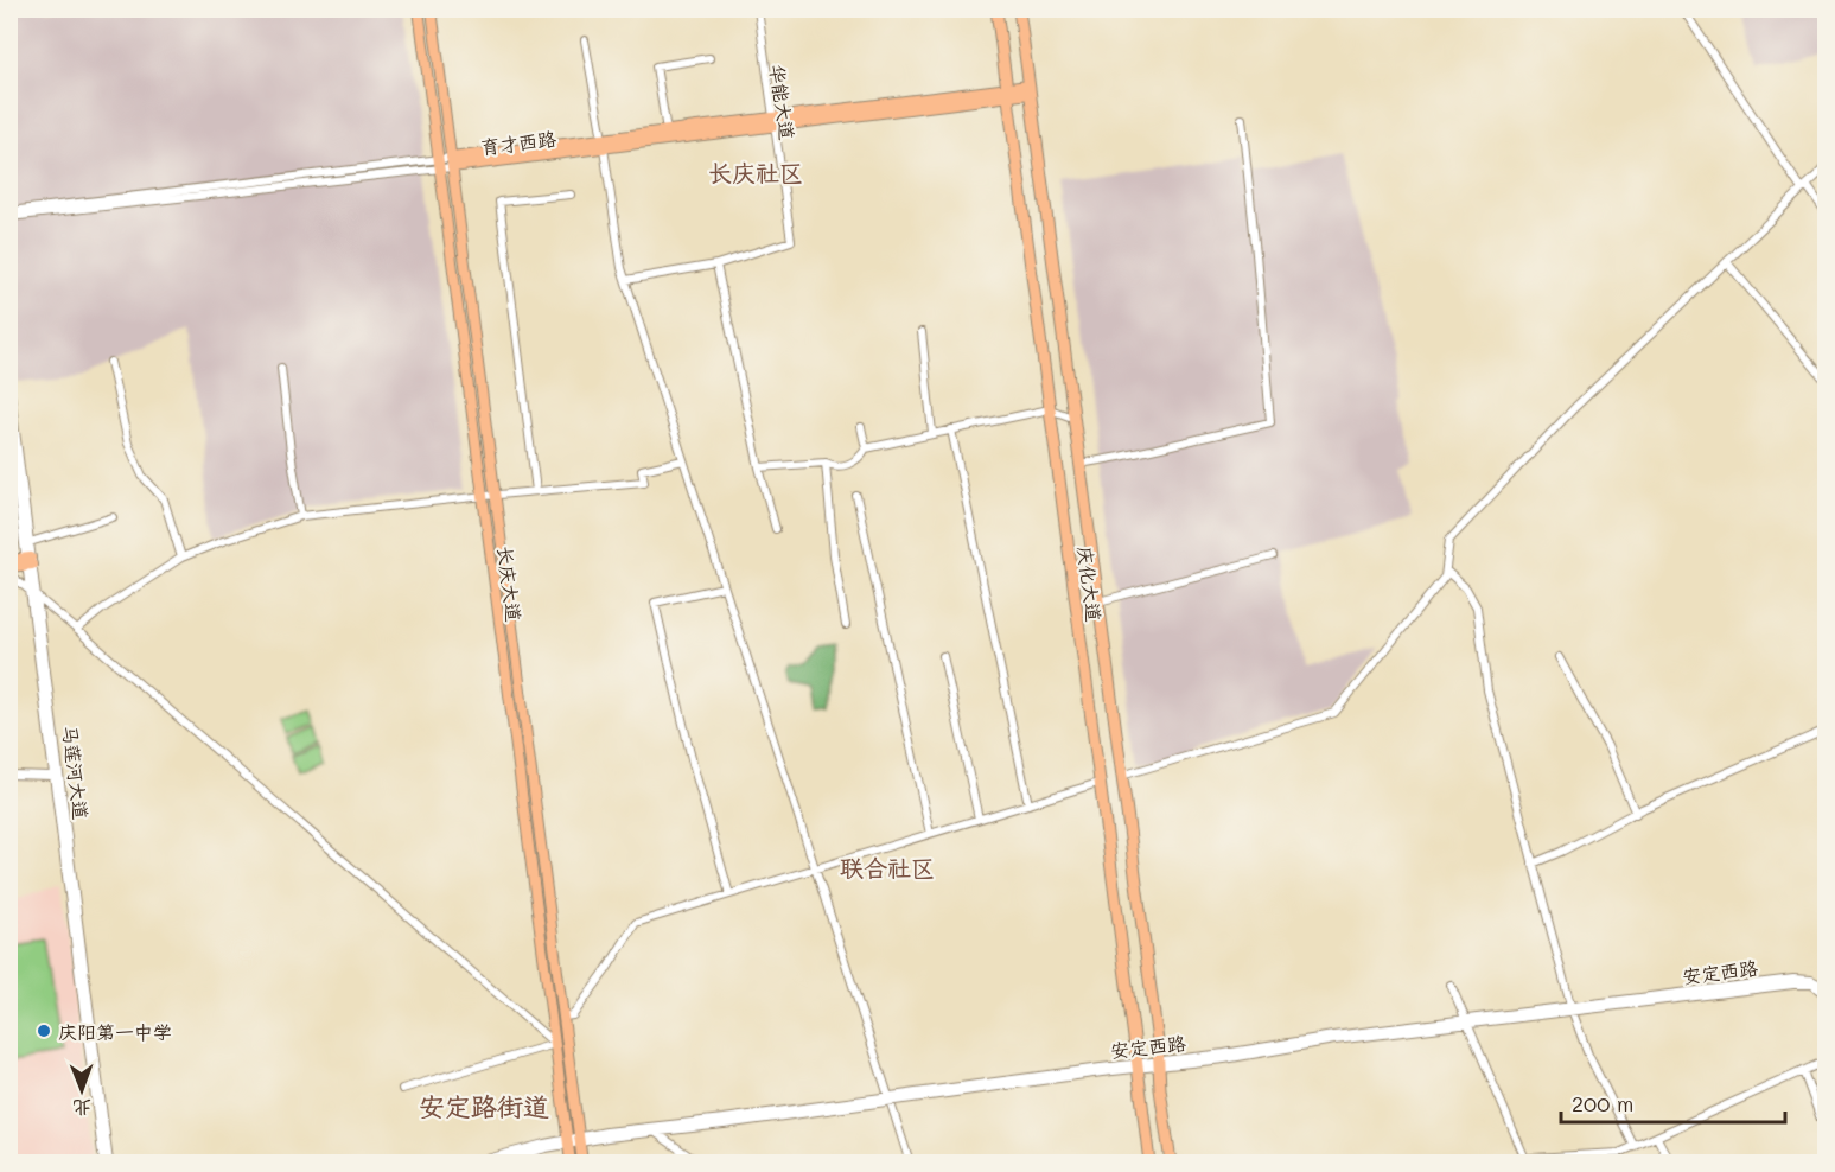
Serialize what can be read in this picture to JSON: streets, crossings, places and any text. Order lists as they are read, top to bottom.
{
  "streets": {
    "highway": ["庆化大道"],
    "main road": ["育才西路", "长庆大道"],
    "street": ["华能大道", "马莲河大道", "安定西路"]
  },
  "crossings": [
    ["华能大道", "育才西路"],
    ["育才西路", "长庆大道"],
    ["育才西路", "庆化大道"],
    ["长庆大道", "安定西路"],
    ["庆化大道", "安定西路"]
  ],
  "districts": ["长庆社区", "联合社区", "安定路街道"],
  "places": ["庆阳第一中学"],
  "scale_bar": "200 m",
  "north": "bottom"
}
